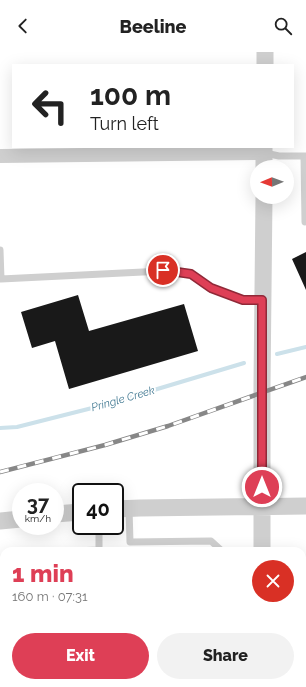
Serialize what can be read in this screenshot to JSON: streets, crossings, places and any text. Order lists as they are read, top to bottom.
{
  "water": ["Pringle Creek"],
  "north": "left",
  "page": {
    "header": "Beeline",
    "turn": ["100 m", "Turn left"],
    "speed": "37 km/h",
    "limit": "40",
    "heading": ["1 min", "160 m · 07:31"],
    "buttons": ["Exit", "Share"]
  }
}
